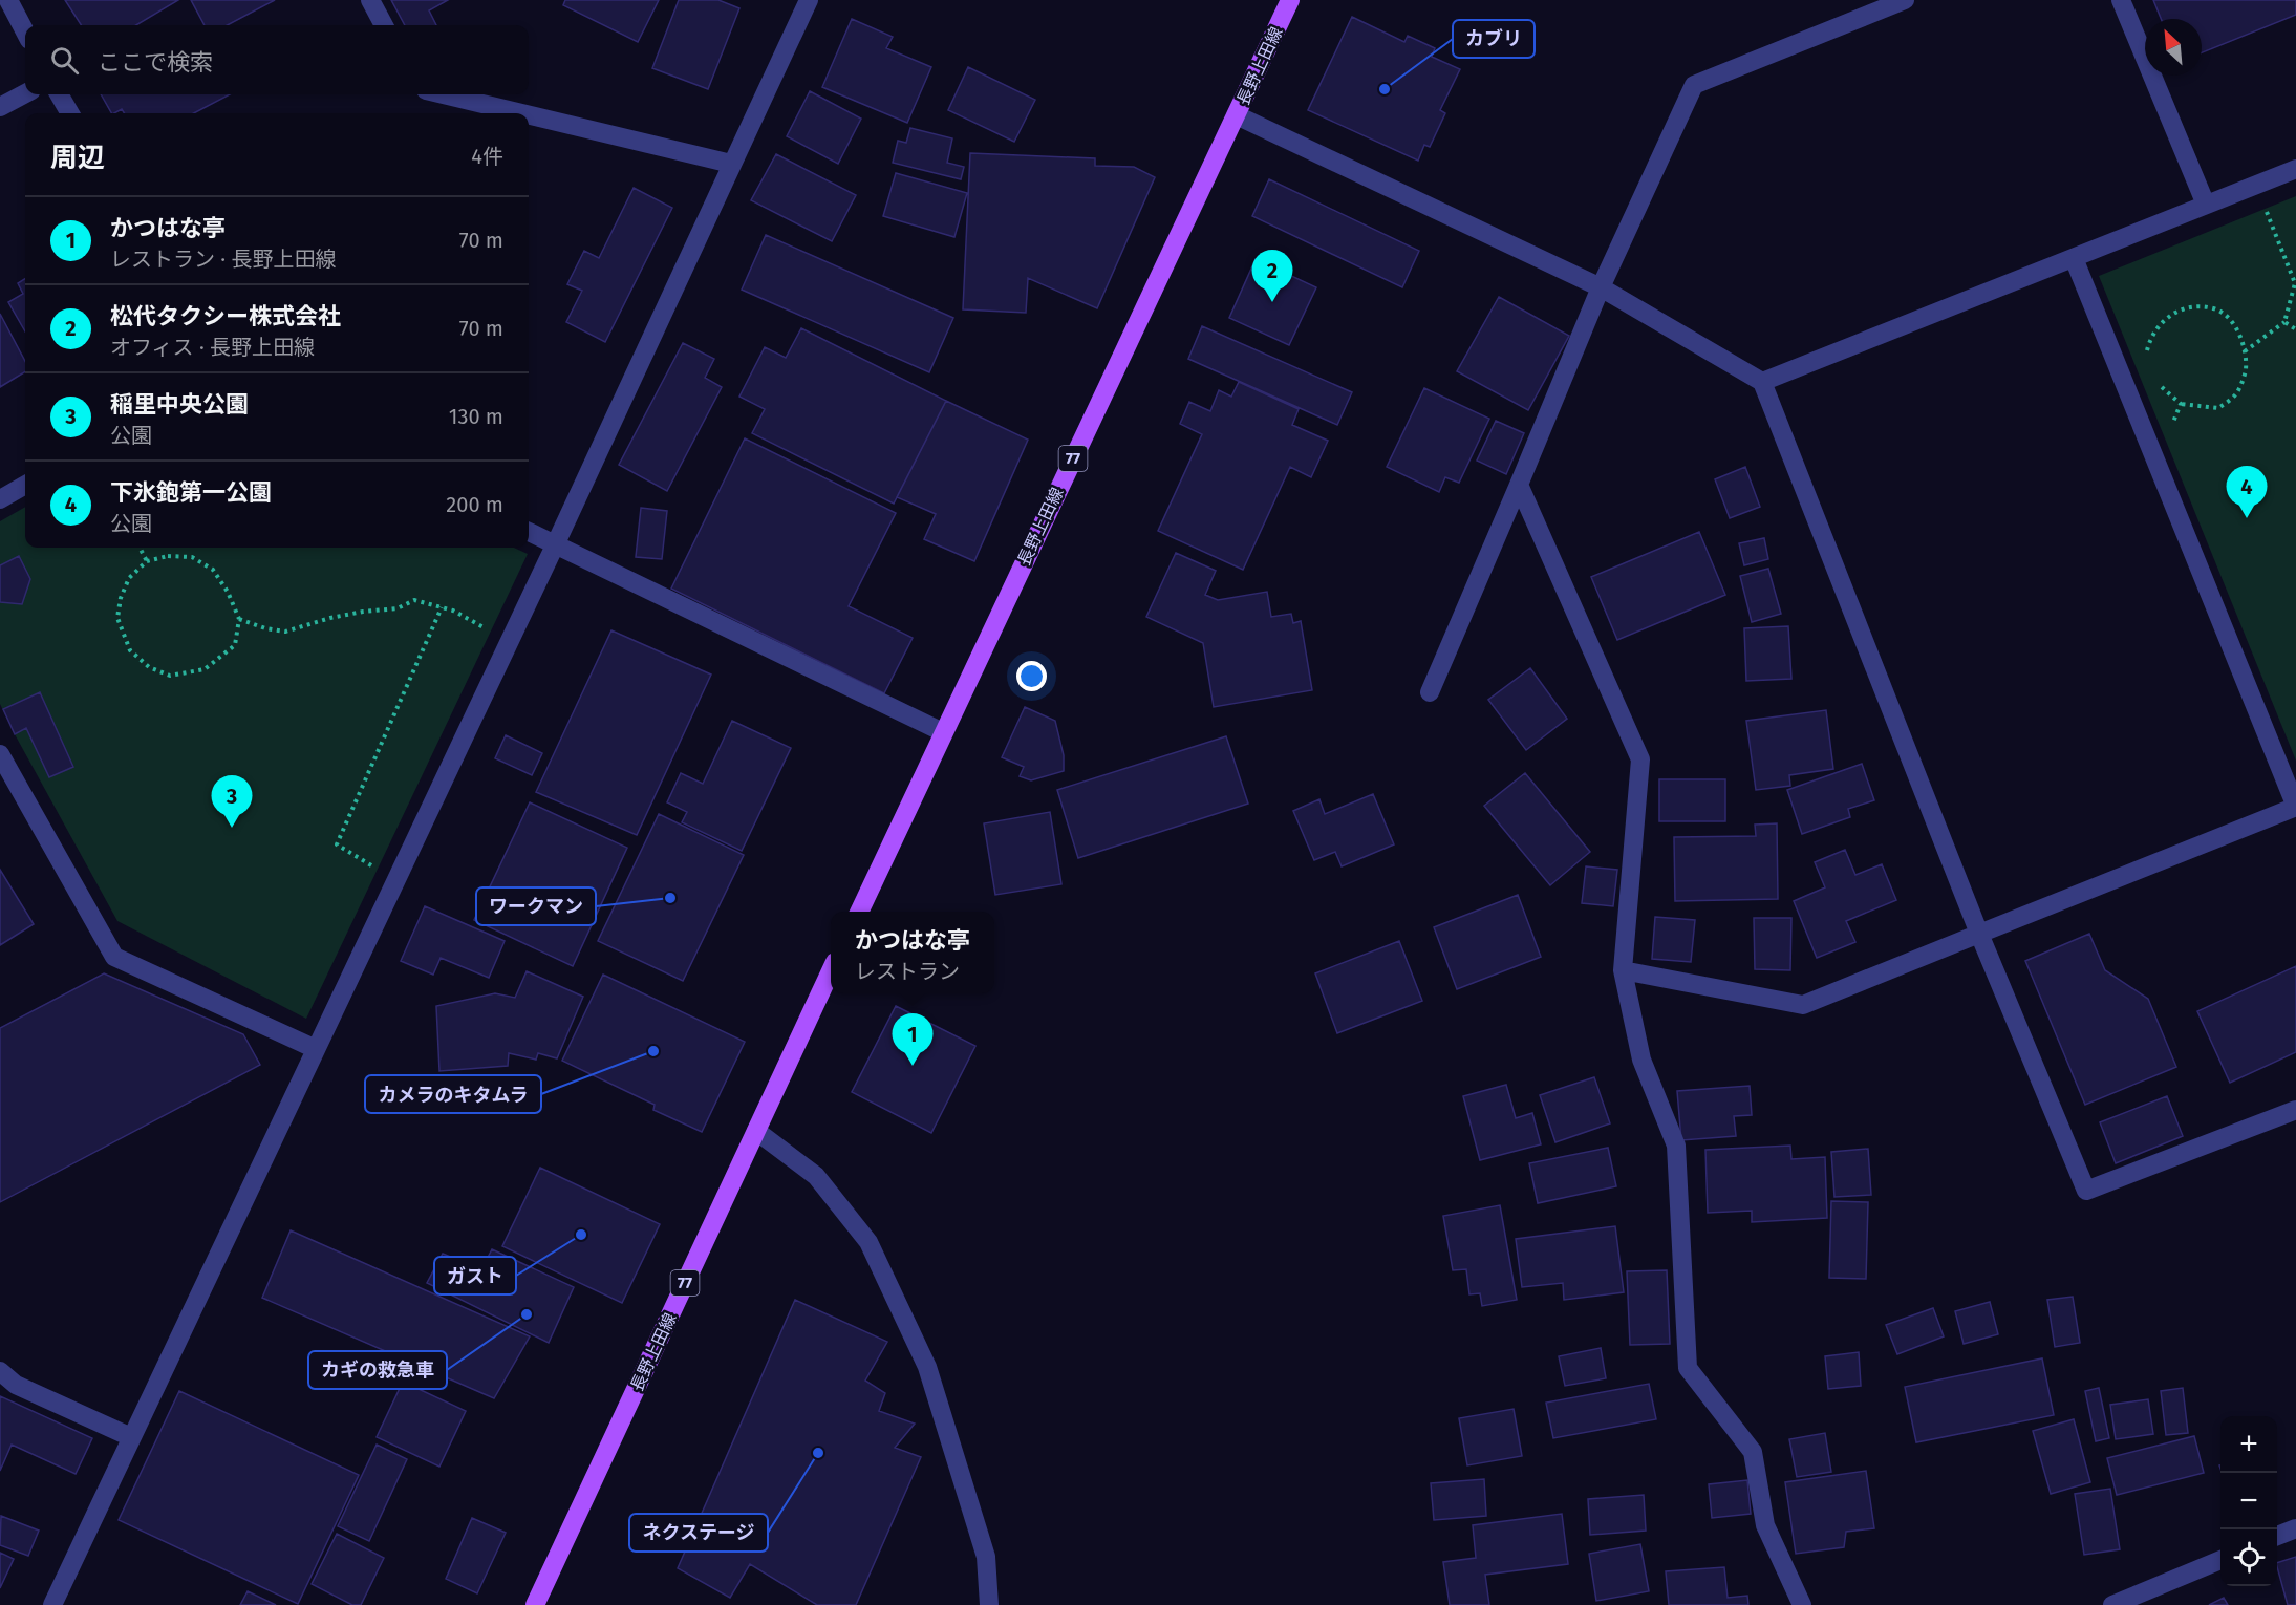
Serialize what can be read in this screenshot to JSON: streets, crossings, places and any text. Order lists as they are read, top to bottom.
{
  "streets": {
    "main road": ["長野上田線", "77"]
  },
  "places": [
    "カブリ",
    "ワークマン",
    "カメラのキタムラ",
    "ガスト",
    "カギの救急車",
    "ネクステージ"
  ],
  "north": "top left",
  "page": {
    "search": "ここで検索",
    "heading": ["周辺", "4件"],
    "list": [
      {
        "mark": "1",
        "name": "かつはな亭",
        "note": "レストラン · 長野上田線",
        "value": "70 m"
      },
      {
        "mark": "2",
        "name": "松代タクシー株式会社",
        "note": "オフィス · 長野上田線",
        "value": "70 m"
      },
      {
        "mark": "3",
        "name": "稲里中央公園",
        "note": "公園",
        "value": "130 m"
      },
      {
        "mark": "4",
        "name": "下氷鉋第一公園",
        "note": "公園",
        "value": "200 m"
      }
    ],
    "pins": [
      "2",
      "4",
      "3",
      "1"
    ],
    "popup": ["かつはな亭", "レストラン"],
    "map_buttons": ["+", "−"]
  }
}
